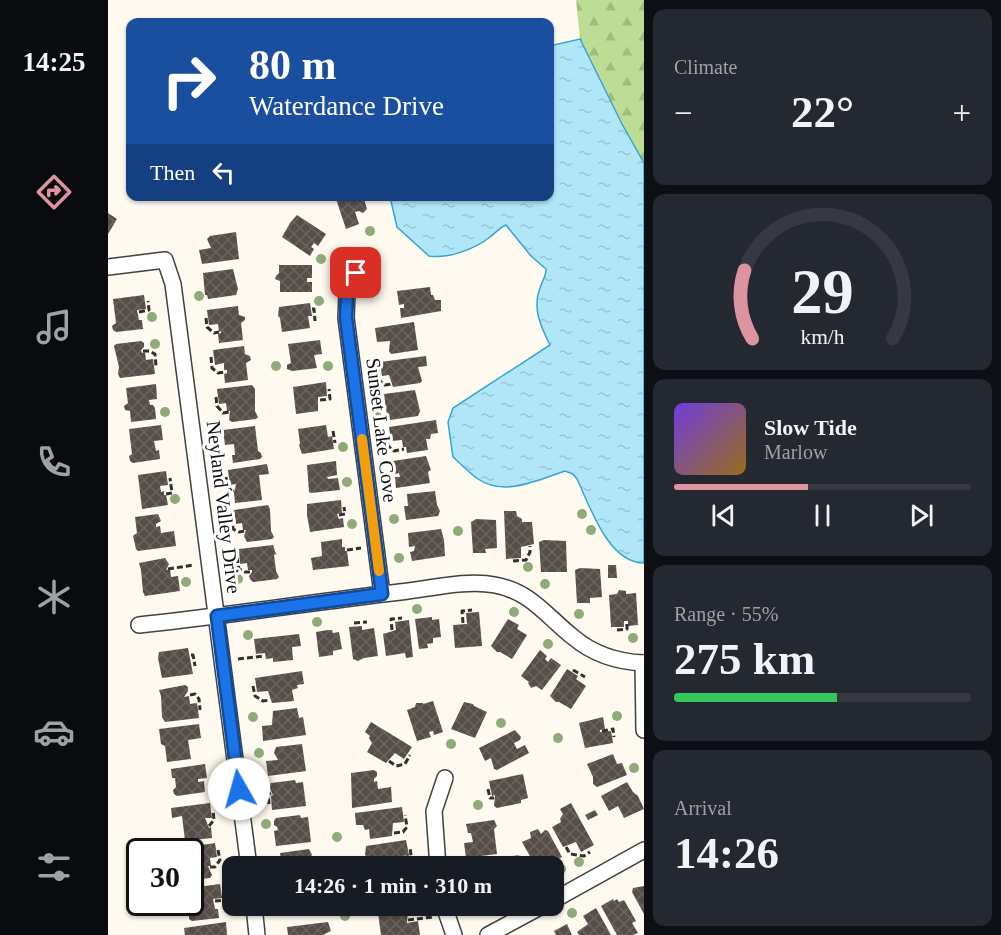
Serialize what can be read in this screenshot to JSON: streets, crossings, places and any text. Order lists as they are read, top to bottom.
{
  "streets": {
    "street": ["Sunset Lake Cove", "Neyland Valley Drive"]
  },
  "page": {
    "tabs": "14:25",
    "tile": [
      "Climate",
      ["Range · 55%", "275 km"],
      ["Arrival", "14:26"]
    ],
    "turn": ["80 m", "Waterdance Drive"],
    "heat": ["−", "22°", "+"],
    "then": "Then",
    "song": ["Slow Tide", "Marlow"],
    "limit": "30",
    "trip": "14:26 · 1 min · 310 m",
    "gauge": ["29", "km/h"]
  }
}
